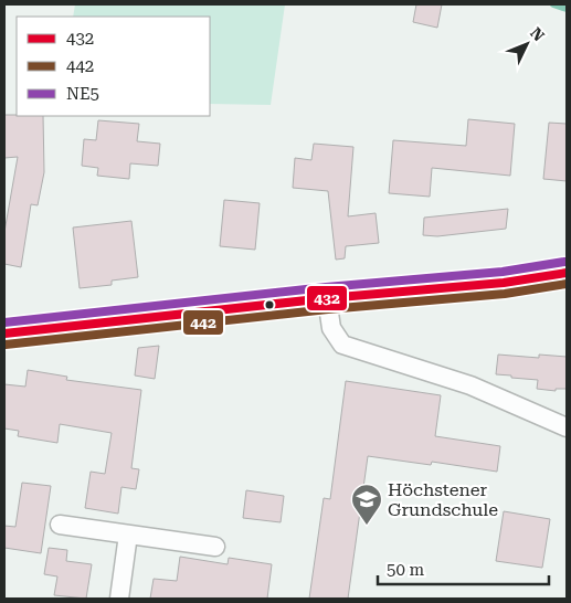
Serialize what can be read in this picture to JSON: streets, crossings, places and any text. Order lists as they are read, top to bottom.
{
  "places": {
    "school or university": ["Höchstener Grundschule"]
  },
  "lines": ["transit line NE5", "transit line 432", "transit line 442"],
  "legend": ["432", "442", "NE5"],
  "scale_bar": "50 m",
  "north": "top right"
}
